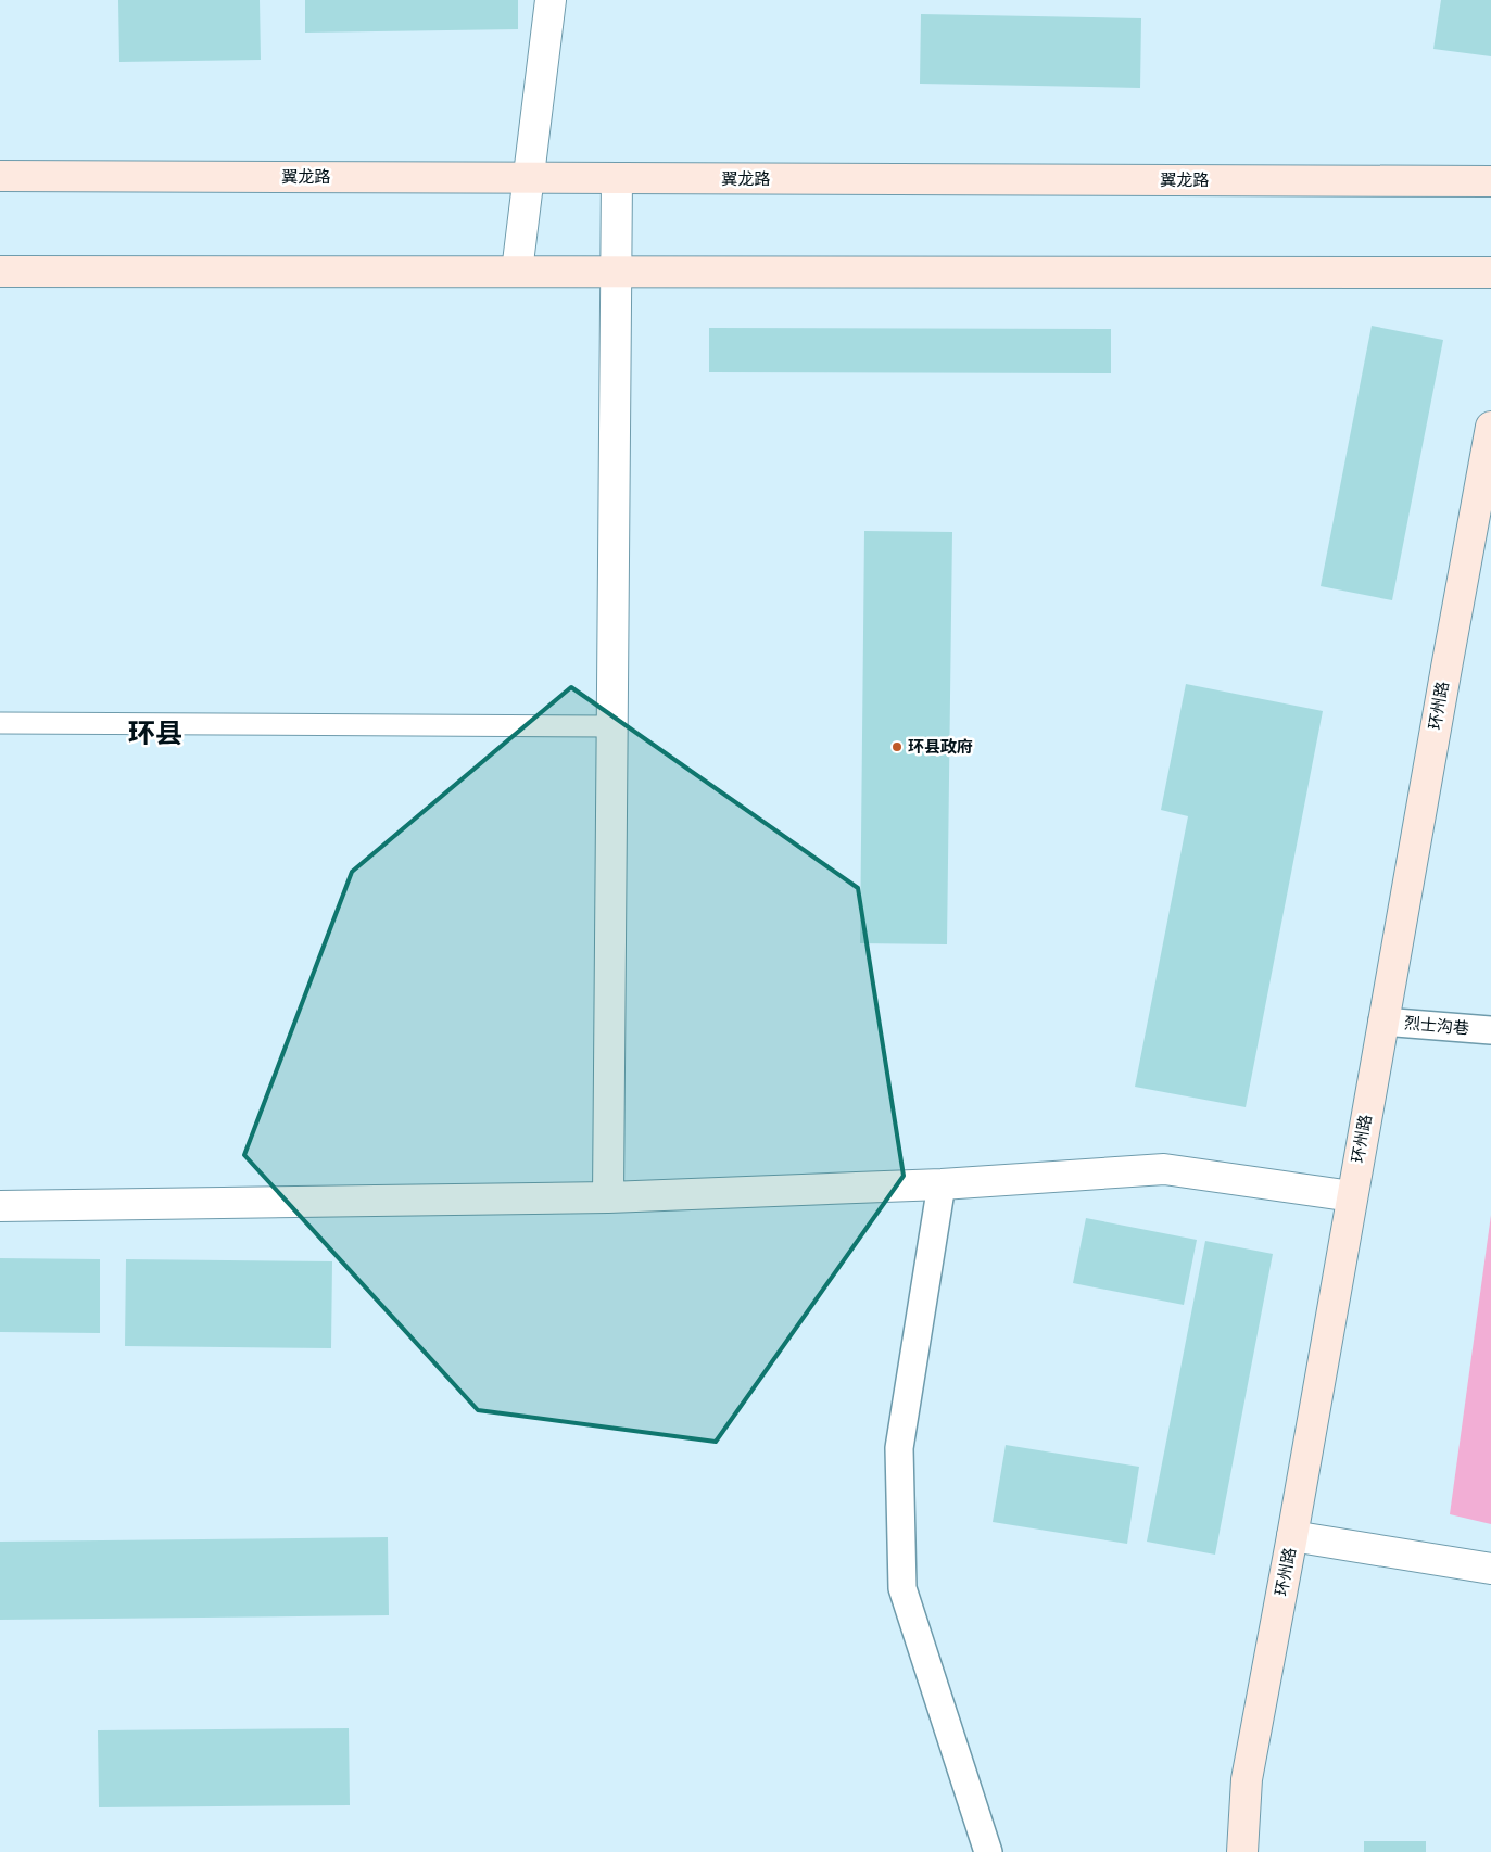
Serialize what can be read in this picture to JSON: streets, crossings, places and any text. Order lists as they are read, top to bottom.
{
  "streets": {
    "main road": ["翼龙路", "环州路"],
    "street": ["烈士沟巷"]
  },
  "crossings": [
    ["环州路", "烈士沟巷"]
  ],
  "districts": ["环县"],
  "places": ["环县政府"]
}
